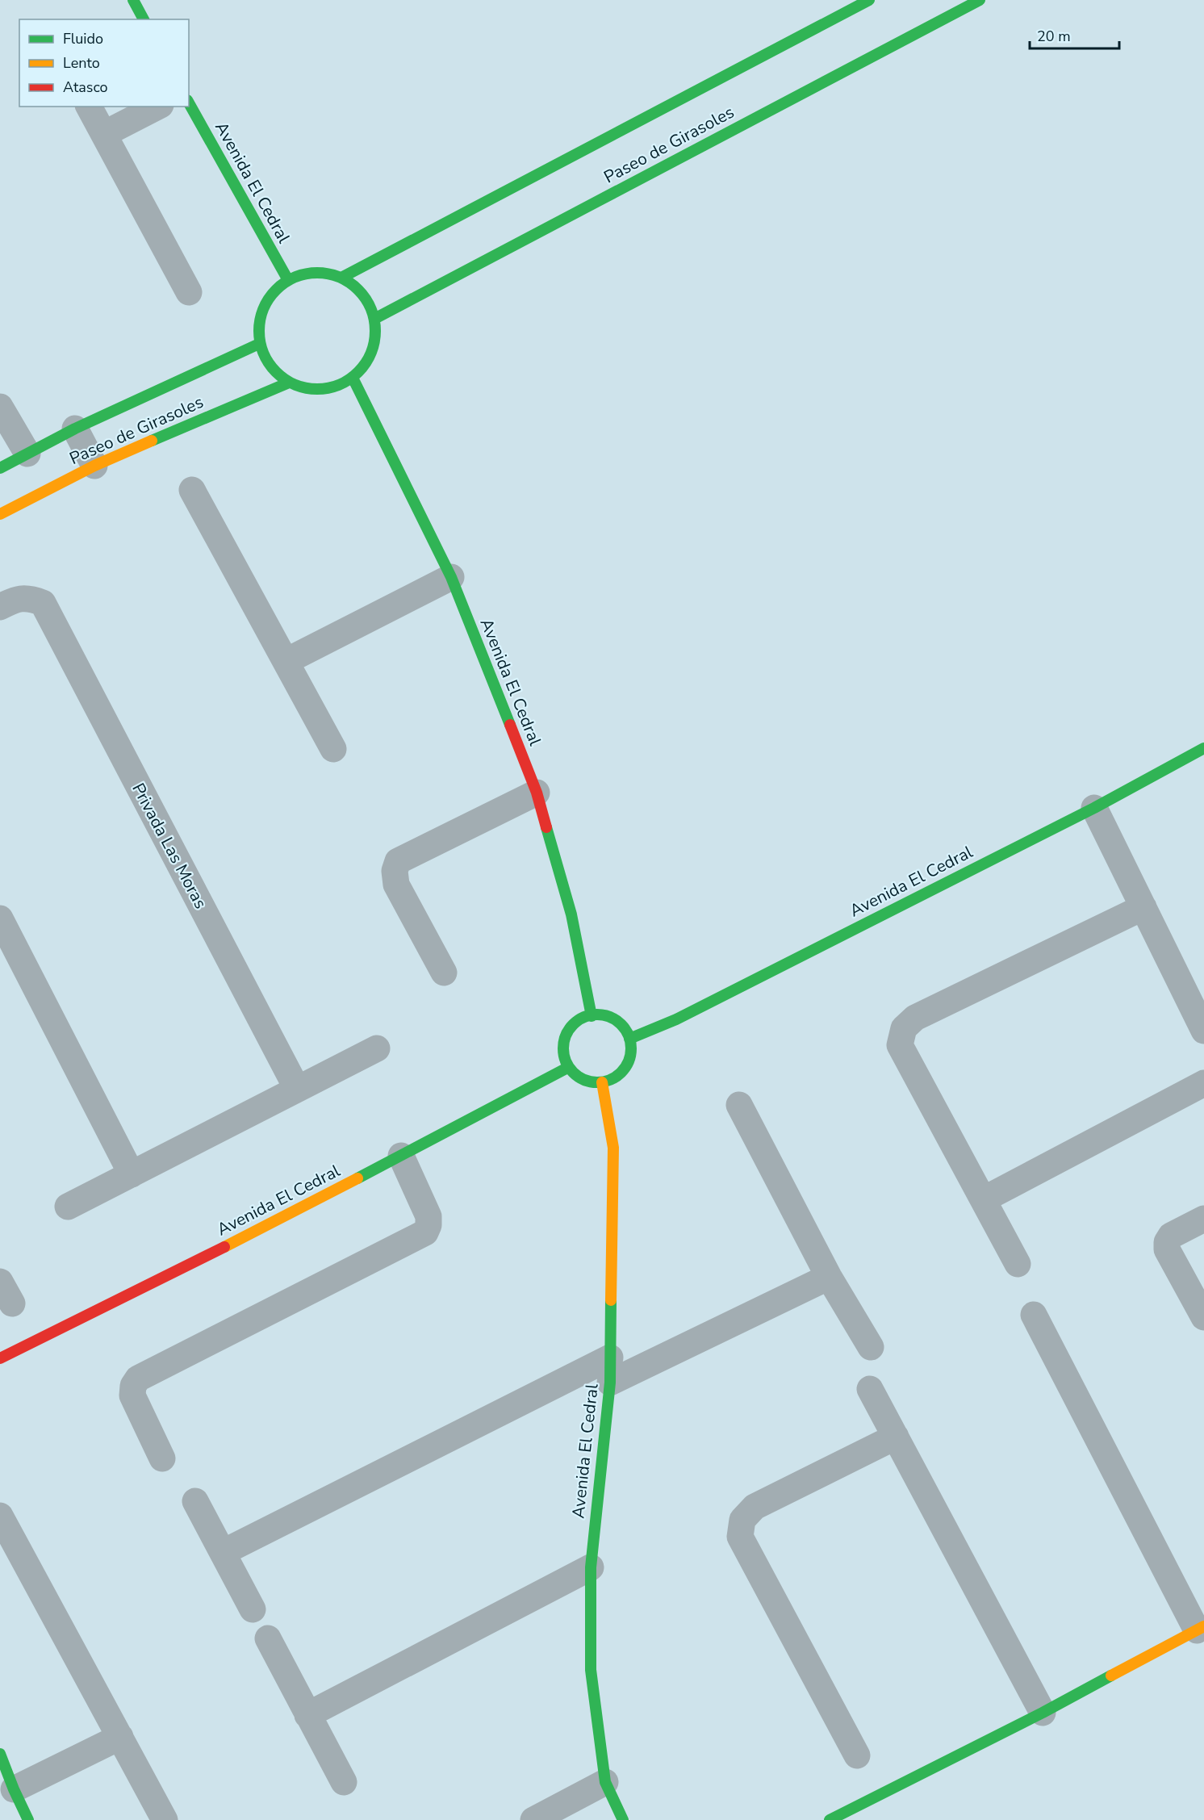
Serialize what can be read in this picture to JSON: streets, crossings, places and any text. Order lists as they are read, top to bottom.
{
  "streets": {
    "street": ["Paseo de Girasoles", "Avenida El Cedral", "Privada Las Moras"]
  },
  "crossings": [
    ["Paseo de Girasoles", "Avenida El Cedral"]
  ],
  "legend": ["Fluido", "Lento", "Atasco"],
  "scale_bar": "20 m"
}
